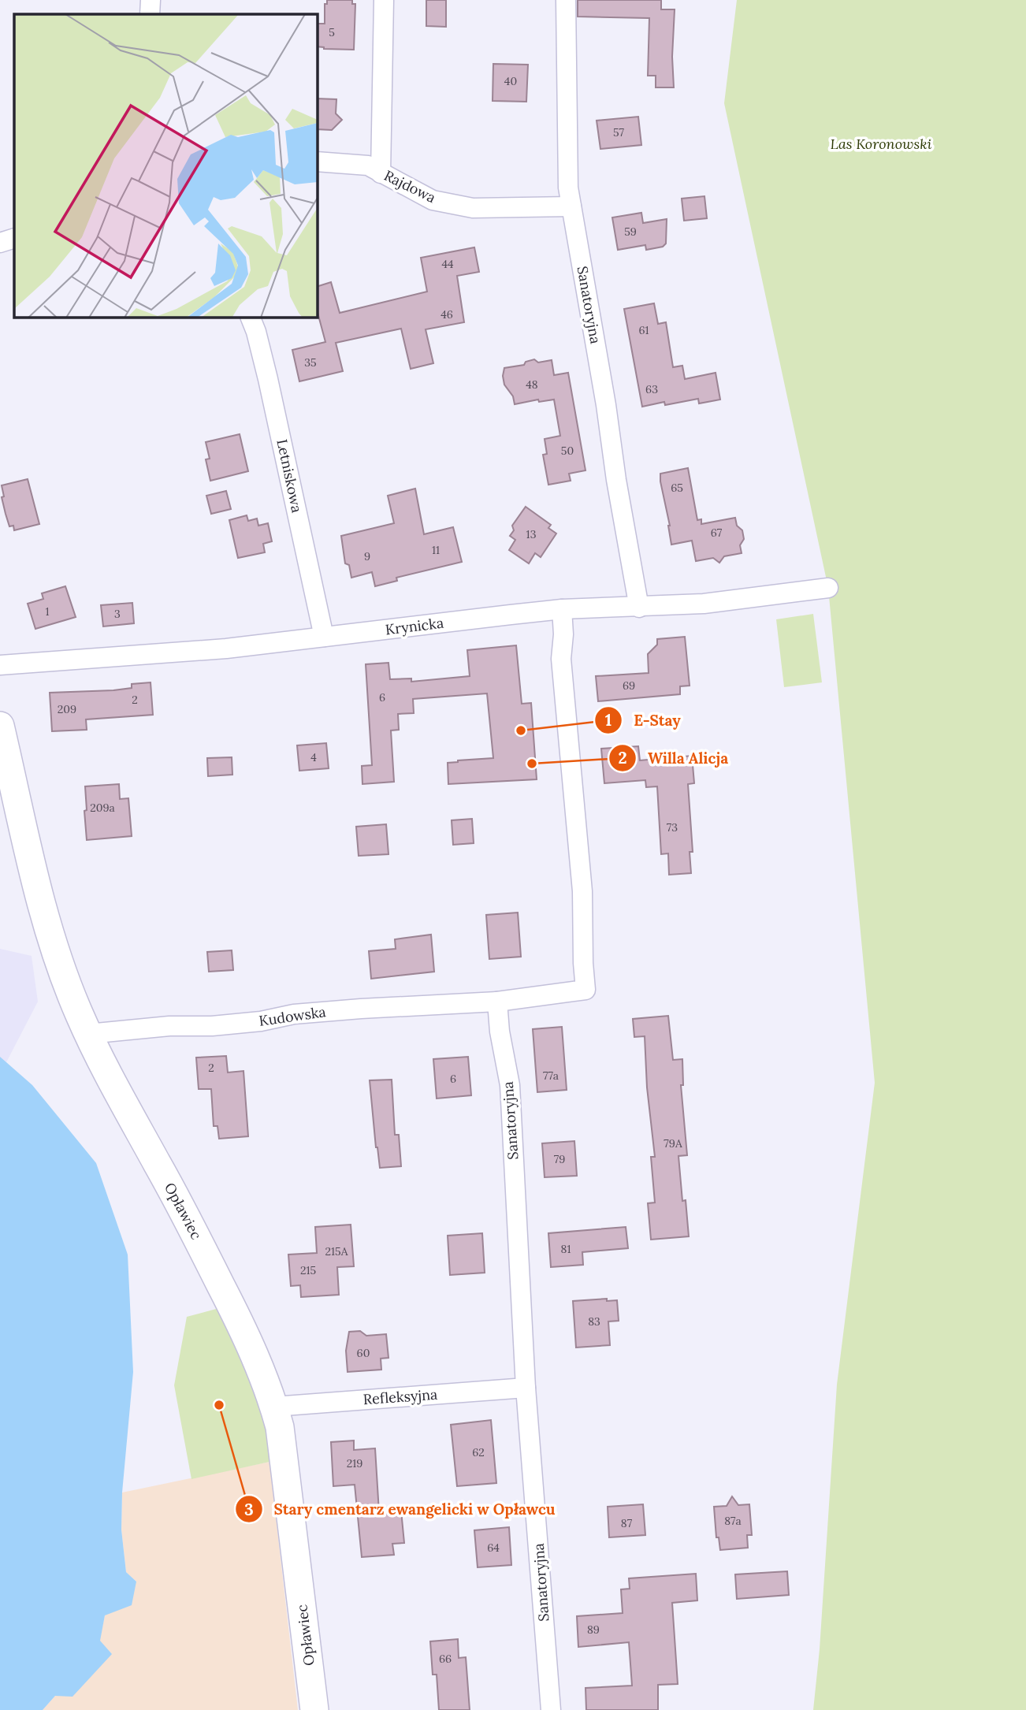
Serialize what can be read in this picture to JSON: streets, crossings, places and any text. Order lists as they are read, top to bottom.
{
  "streets": {
    "street": [
      "Rajdowa",
      "Sanatoryjna",
      "Letniskowa",
      "Krynicka",
      "Kudowska",
      "Opławiec",
      "Refleksyjna"
    ]
  },
  "crossings": [
    ["Rajdowa", "Sanatoryjna"],
    ["Sanatoryjna", "Krynicka"],
    ["Sanatoryjna", "Kudowska"],
    ["Sanatoryjna", "Refleksyjna"],
    ["Letniskowa", "Krynicka"],
    ["Kudowska", "Opławiec"],
    ["Opławiec", "Refleksyjna"]
  ],
  "parks": ["Las Koronowski"],
  "places": ["E-Stay", "Willa Alicja", "Stary cmentarz ewangelicki w Opławcu"],
  "house_numbers": [
    "5",
    "40",
    "57",
    "59",
    "44",
    "46",
    "61",
    "35",
    "48",
    "63",
    "50",
    "65",
    "67",
    "13",
    "11",
    "9",
    "1",
    "3",
    "69",
    "6",
    "2",
    "209",
    "4",
    "209a",
    "73",
    "2",
    "77a",
    "6",
    "79A",
    "79",
    "81",
    "215A",
    "215",
    "83",
    "60",
    "62",
    "219",
    "87a",
    "87",
    "64",
    "89",
    "66"
  ]
}
